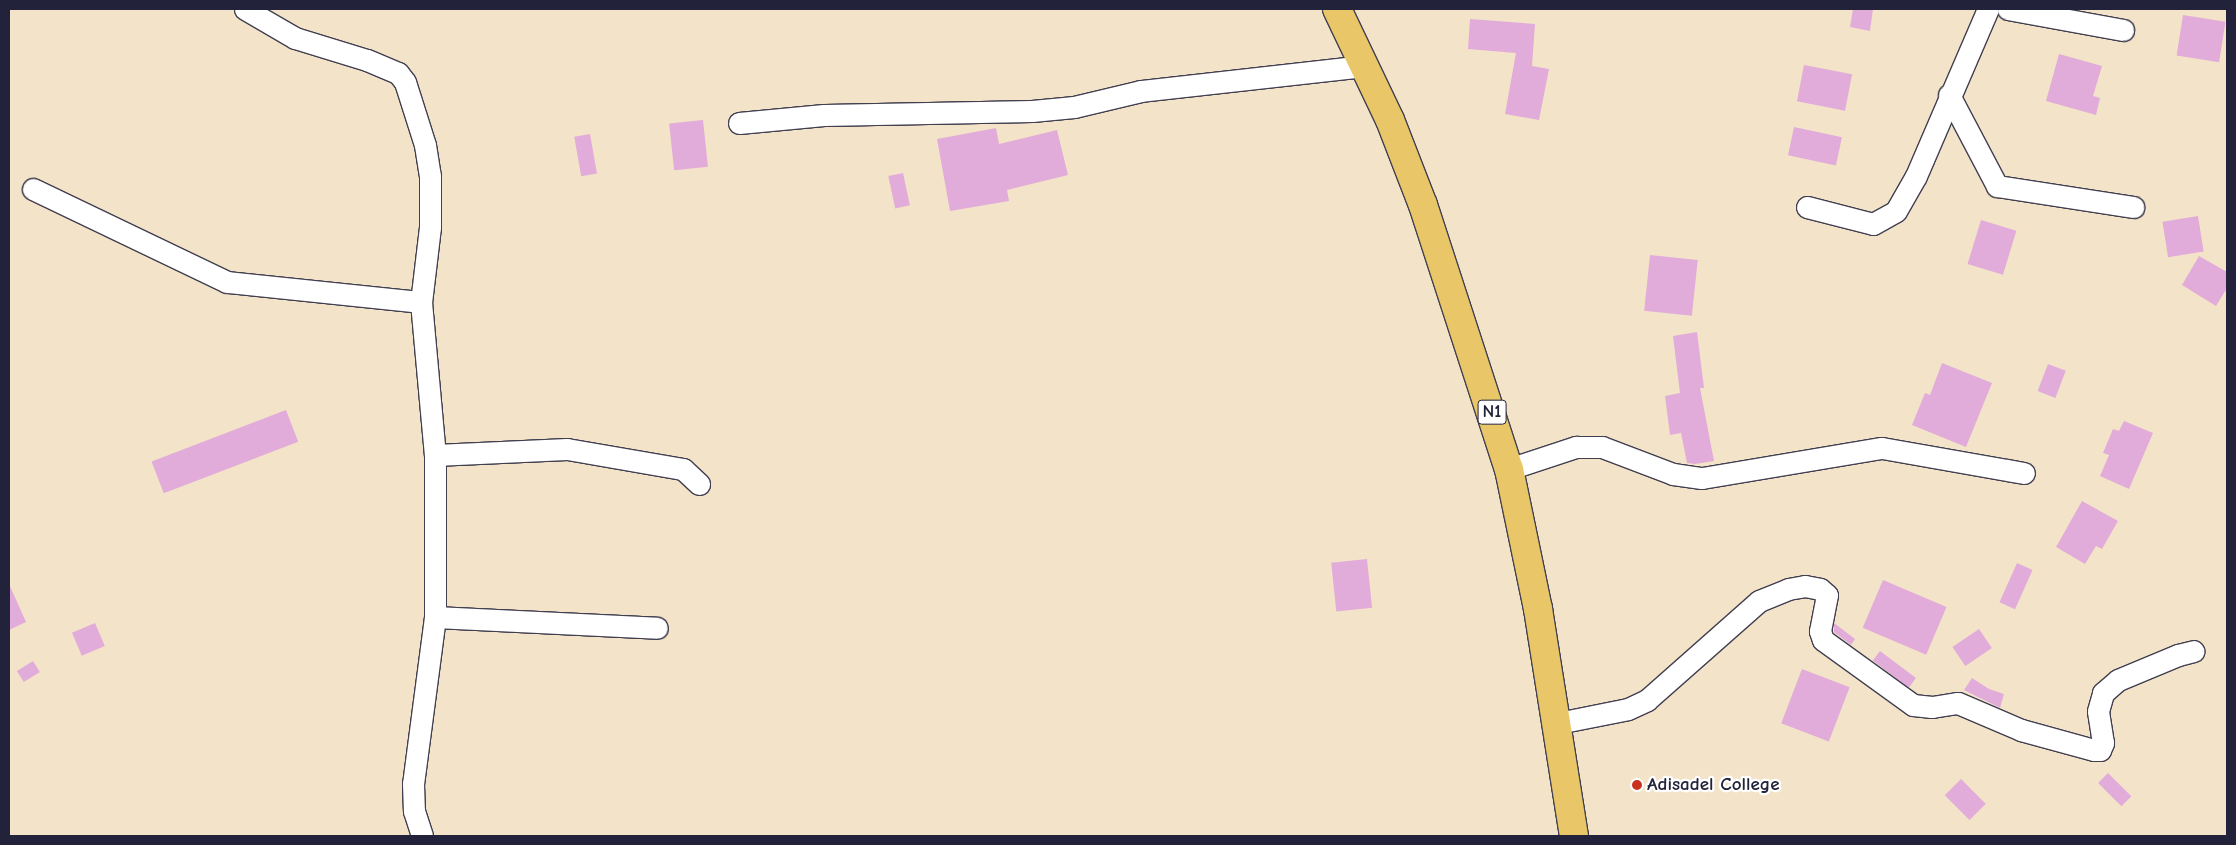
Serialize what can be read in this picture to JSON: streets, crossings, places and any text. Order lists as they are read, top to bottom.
{
  "streets": {
    "highway": ["N1"]
  },
  "places": ["Adisadel College"]
}
